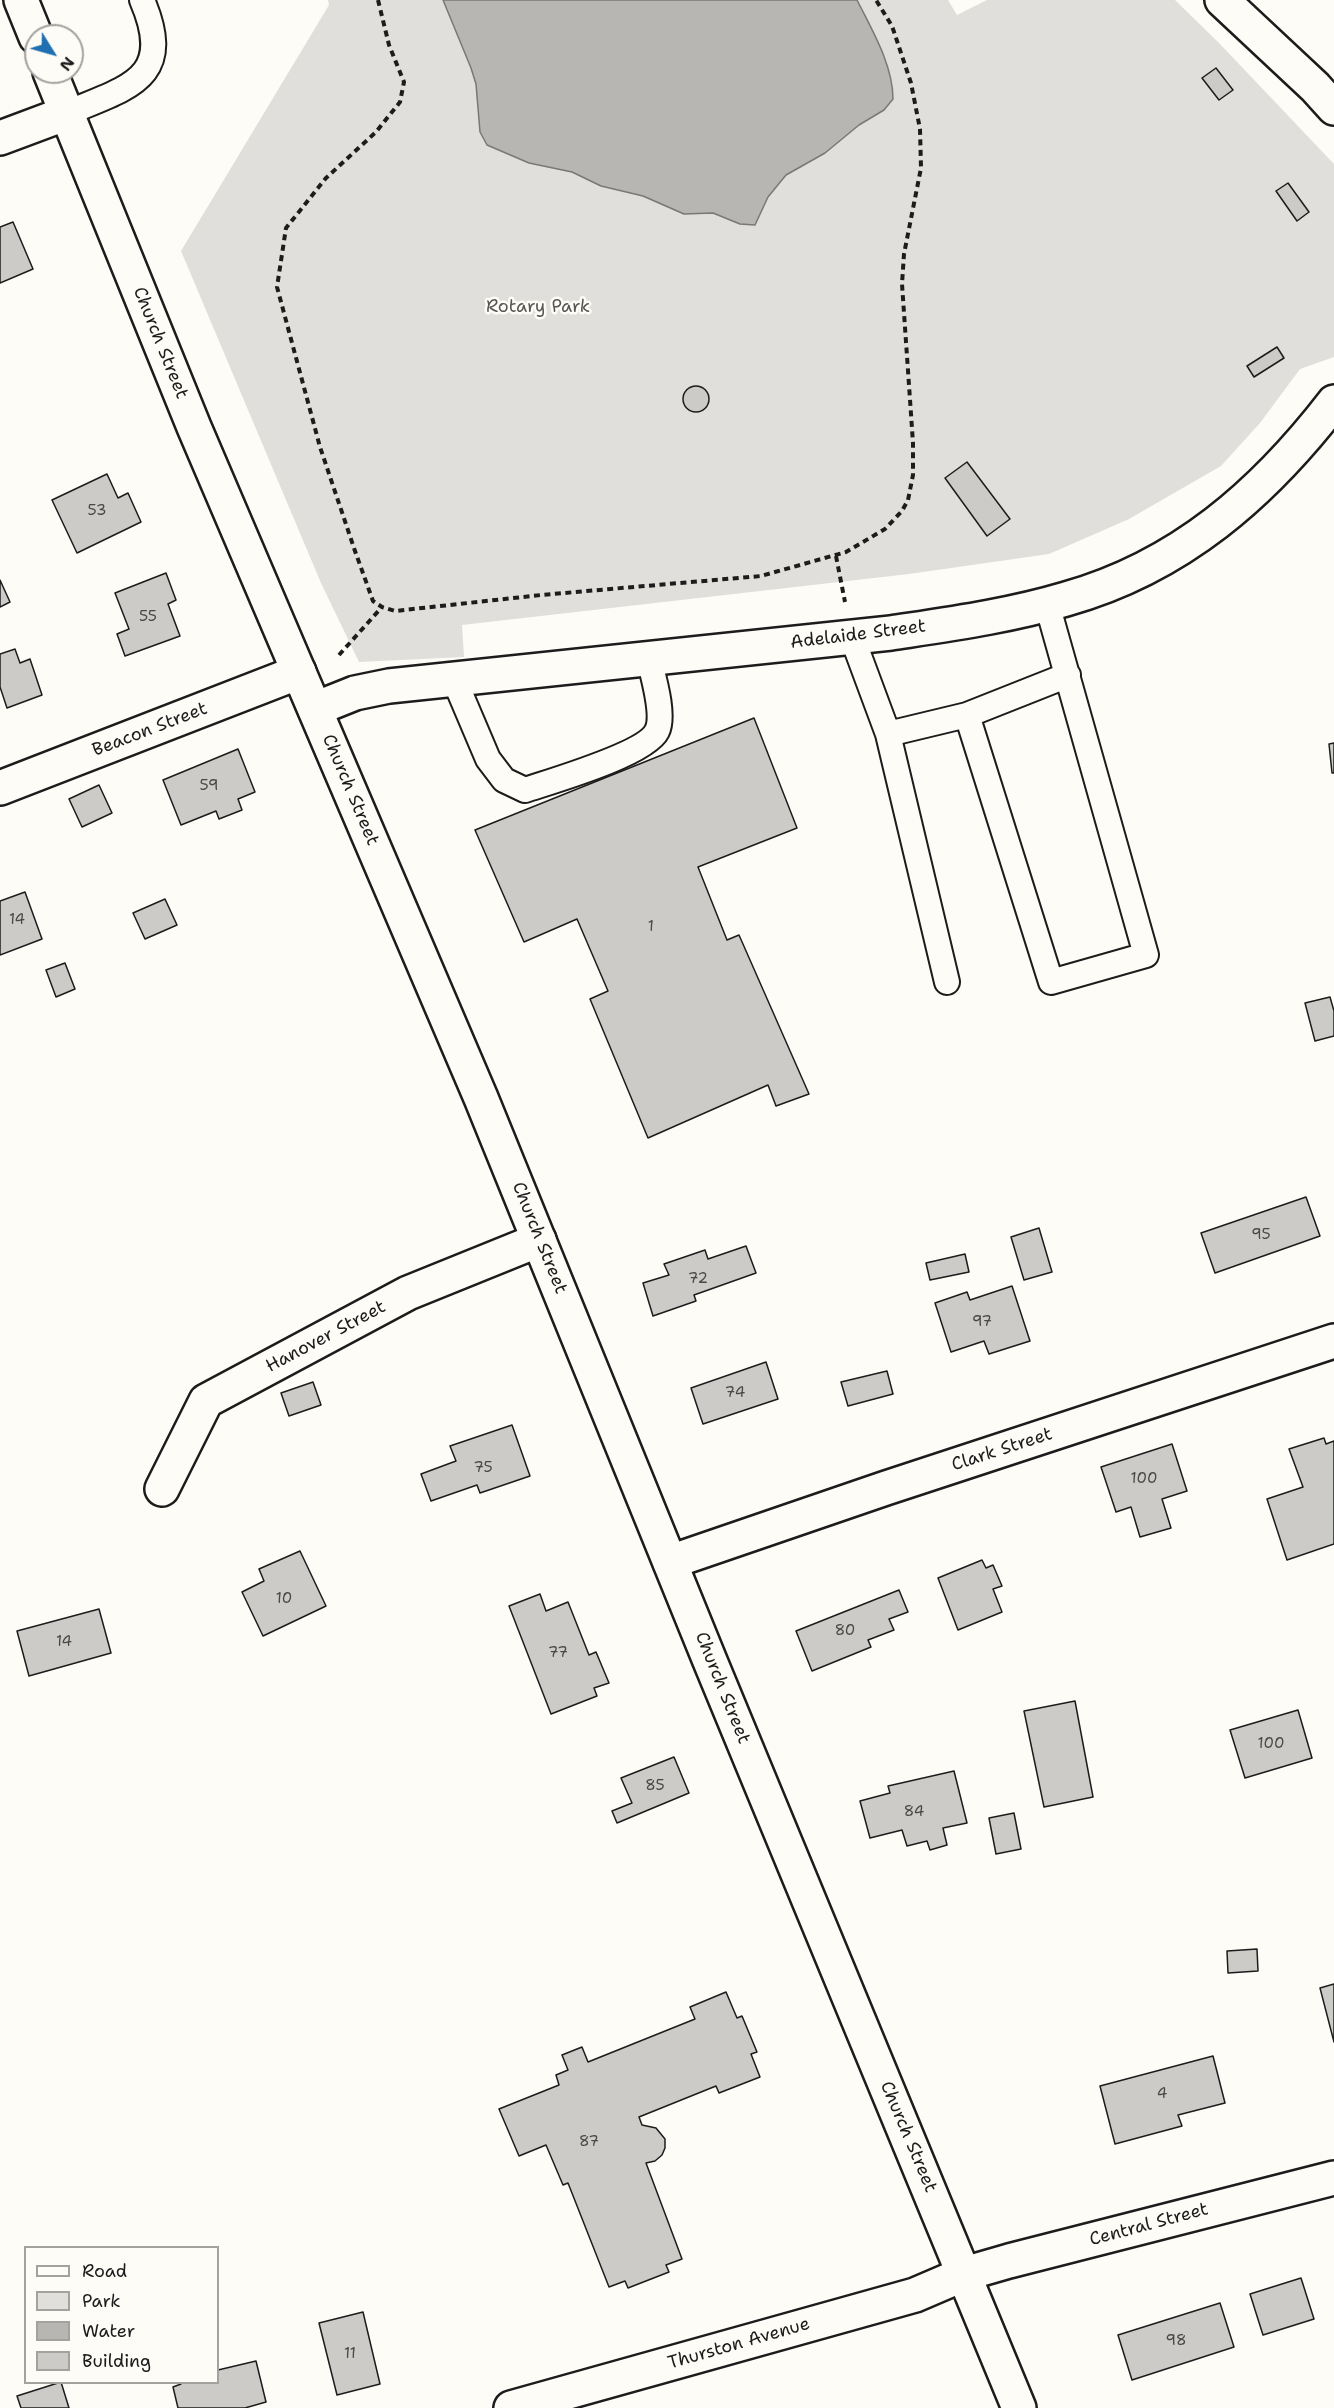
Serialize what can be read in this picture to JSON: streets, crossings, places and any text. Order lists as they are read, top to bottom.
{
  "streets": {
    "street": [
      "Church Street",
      "Adelaide Street",
      "Beacon Street",
      "Hanover Street",
      "Clark Street",
      "Central Street",
      "Thurston Avenue"
    ]
  },
  "crossings": [
    ["Church Street", "Adelaide Street"],
    ["Church Street", "Beacon Street"],
    ["Church Street", "Hanover Street"],
    ["Church Street", "Clark Street"],
    ["Church Street", "Central Street"],
    ["Church Street", "Thurston Avenue"],
    ["Central Street", "Thurston Avenue"]
  ],
  "parks": ["Rotary Park"],
  "house_numbers": [
    "53",
    "55",
    "59",
    "14",
    "1",
    "95",
    "72",
    "97",
    "74",
    "75",
    "100",
    "10",
    "80",
    "14",
    "77",
    "100",
    "85",
    "84",
    "4",
    "87",
    "98",
    "11"
  ],
  "legend": [
    "Road",
    "Park",
    "Water",
    "Building"
  ],
  "north": "bottom right"
}
